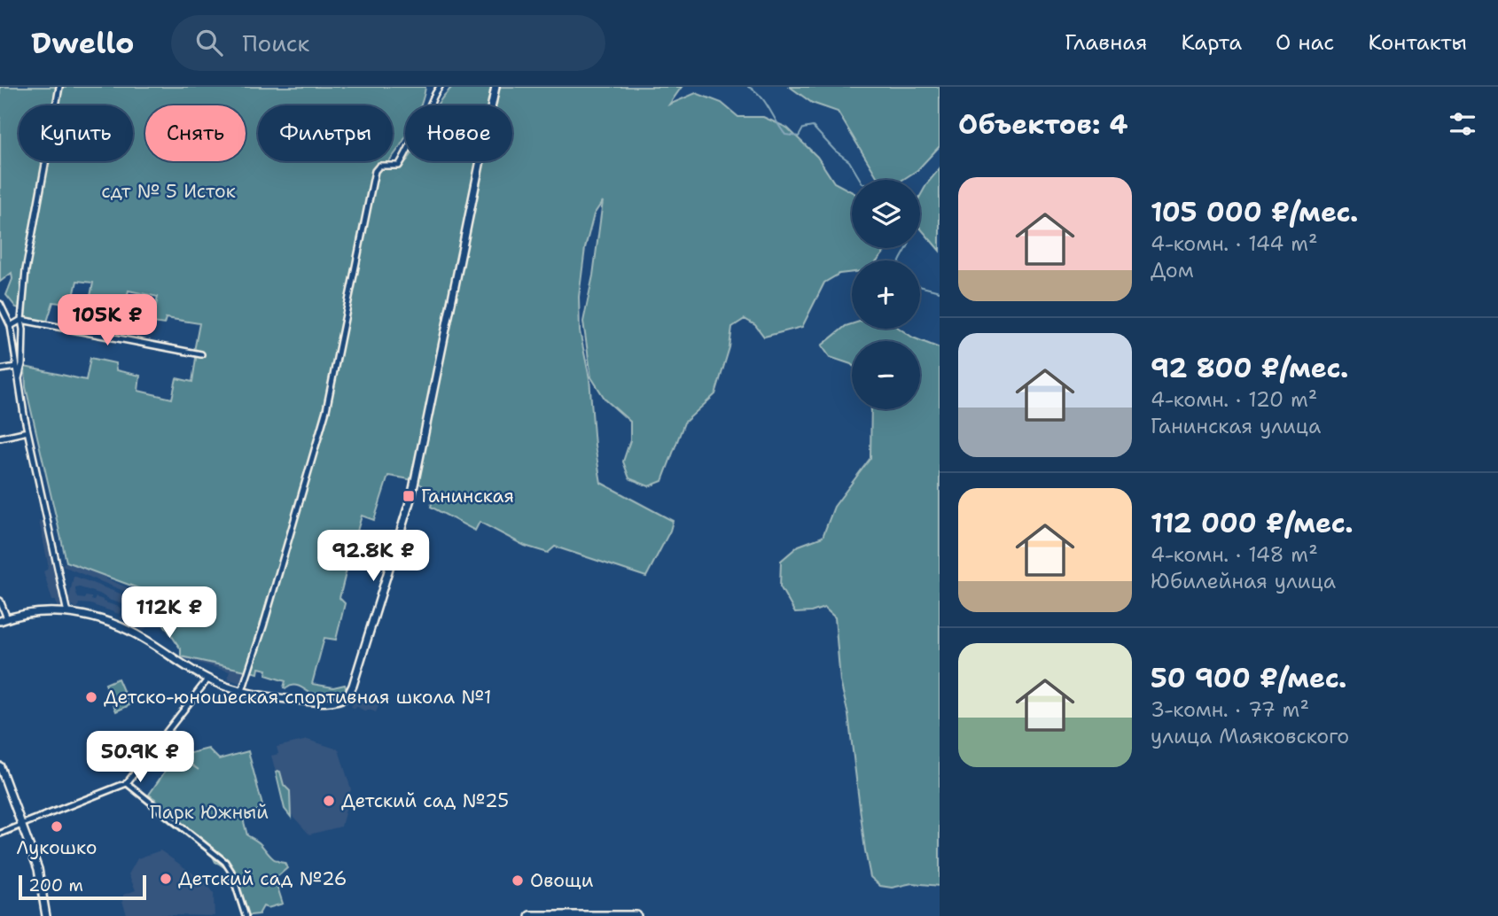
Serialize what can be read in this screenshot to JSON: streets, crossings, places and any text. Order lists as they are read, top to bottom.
{
  "parks": ["сдт № 5 Исток", "Парк Южный"],
  "places": {
    "transit": ["Ганинская"],
    "other": [
      "Детско-юношеская спортивная школа №1",
      "Детский сад №25",
      "Лукошко",
      "Детский сад №26",
      "Овощи"
    ]
  },
  "scale_bar": "200 m",
  "page": {
    "header": "Dwello",
    "search": "Поиск",
    "nav": [
      "Главная",
      "Карта",
      "О нас",
      "Контакты"
    ],
    "heading": "Объектов: 4",
    "chip": [
      "Купить",
      "Снять",
      "Фильтры",
      "Новое"
    ],
    "list": [
      {
        "name": "105 000 ₽/мес.",
        "note": "4-комн. · 144 m² · Дом"
      },
      {
        "name": "92 800 ₽/мес.",
        "note": "4-комн. · 120 m² · Ганинская улица"
      },
      {
        "name": "112 000 ₽/мес.",
        "note": "4-комн. · 148 m² · Юбилейная улица"
      },
      {
        "name": "50 900 ₽/мес.",
        "note": "3-комн. · 77 m² · улица Маяковского"
      }
    ],
    "map_buttons": ["+", "−"],
    "price": [
      "105K ₽",
      "92.8K ₽",
      "112K ₽",
      "50.9K ₽"
    ],
    "scale": "200 m"
  }
}
